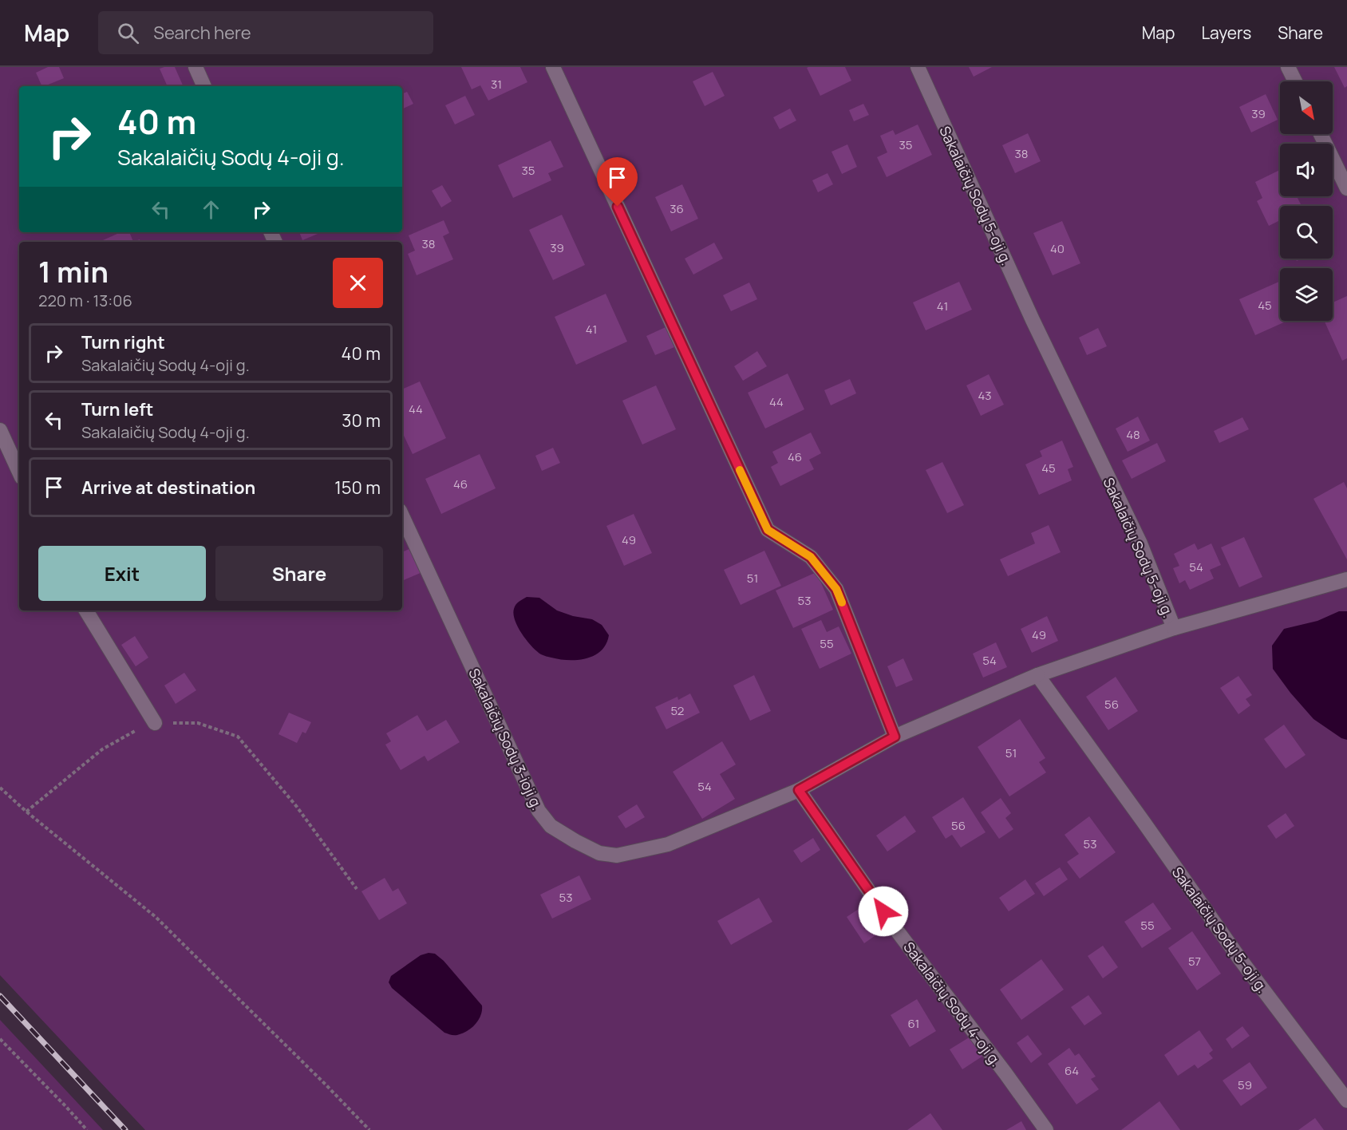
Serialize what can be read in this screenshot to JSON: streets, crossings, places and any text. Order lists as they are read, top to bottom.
{
  "streets": {
    "street": ["Sakalaičių Sodų 5-oji g.", "Sakalaičių Sodų 3-ioji g.", "Sakalaičių Sodų 4-oji g."]
  },
  "crossings": [
    ["Sakalaičių Sodų 3-ioji g.", "Sakalaičių Sodų 4-oji g."]
  ],
  "house_numbers": [
    "31",
    "39",
    "35",
    "38",
    "35",
    "36",
    "38",
    "39",
    "40",
    "45",
    "41",
    "41",
    "43",
    "44",
    "44",
    "48",
    "46",
    "45",
    "46",
    "49",
    "54",
    "51",
    "53",
    "49",
    "55",
    "54",
    "56",
    "52",
    "51",
    "54",
    "56",
    "53",
    "53",
    "55",
    "57",
    "61",
    "64",
    "59"
  ],
  "north": "bottom right",
  "page": {
    "header": "Map",
    "search": "Search here",
    "nav": ["Map", "Layers", "Share"],
    "turn": ["40 m", "Sakalaičių Sodų 4-oji g."],
    "heading": ["1 min", "220 m · 13:06"],
    "list": [
      {
        "name": "Turn right",
        "note": "Sakalaičių Sodų 4-oji g.",
        "value": "40 m"
      },
      {
        "name": "Turn left",
        "note": "Sakalaičių Sodų 4-oji g.",
        "value": "30 m"
      },
      {
        "name": "Arrive at destination",
        "value": "150 m"
      }
    ],
    "buttons": ["Exit", "Share"]
  }
}
